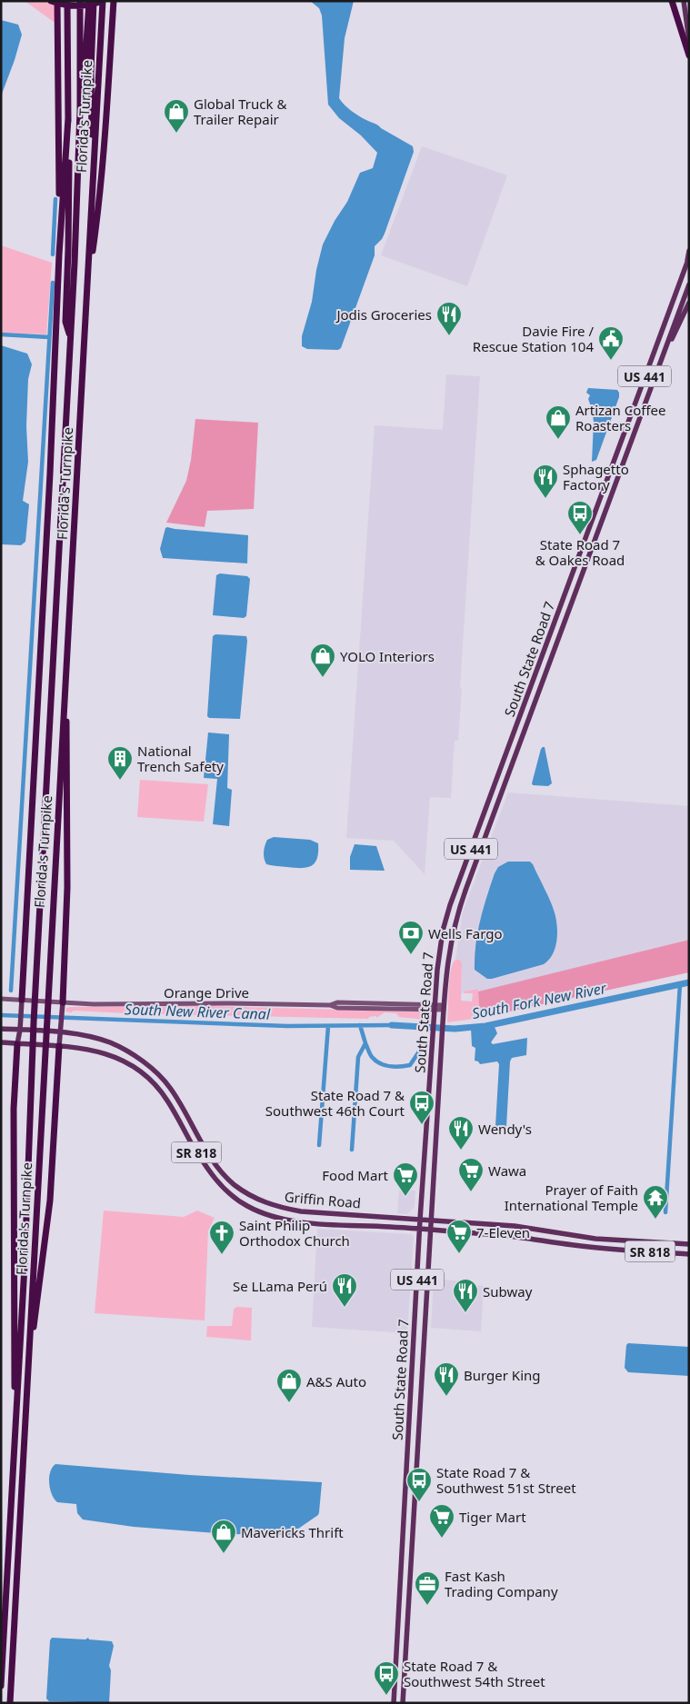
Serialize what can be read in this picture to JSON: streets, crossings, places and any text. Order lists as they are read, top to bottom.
{
  "streets": {
    "highway": ["Florida's Turnpike"],
    "main road": [
      "US 441",
      "South State Road 7",
      "SR 818",
      "Griffin Road"
    ],
    "street": ["Orange Drive"]
  },
  "crossings": [
    ["South State Road 7", "Orange Drive"],
    ["South State Road 7", "Griffin Road"]
  ],
  "water": ["South Fork New River", "South New River Canal"],
  "places": {
    "shop": [
      "Global Truck & Trailer Repair",
      "Artizan Coffee Roasters",
      "YOLO Interiors",
      "A&S Auto",
      "Mavericks Thrift"
    ],
    "restaurant": [
      "Jodis Groceries",
      "Sphagetto Factory",
      "Wendy's",
      "Se LLama Perú",
      "Subway",
      "Burger King"
    ],
    "public building": ["Davie Fire / Rescue Station 104"],
    "bus stop": [
      "State Road 7 & Oakes Road",
      "State Road 7 & Southwest 46th Court",
      "State Road 7 & Southwest 51st Street",
      "State Road 7 & Southwest 54th Street"
    ],
    "building": ["National Trench Safety"],
    "bank": ["Wells Fargo"],
    "supermarket": [
      "Wawa",
      "Food Mart",
      "7-Eleven",
      "Tiger Mart"
    ],
    "temple": ["Prayer of Faith International Temple"],
    "church": ["Saint Philip Orthodox Church"],
    "office": ["Fast Kash Trading Company"]
  }
}
